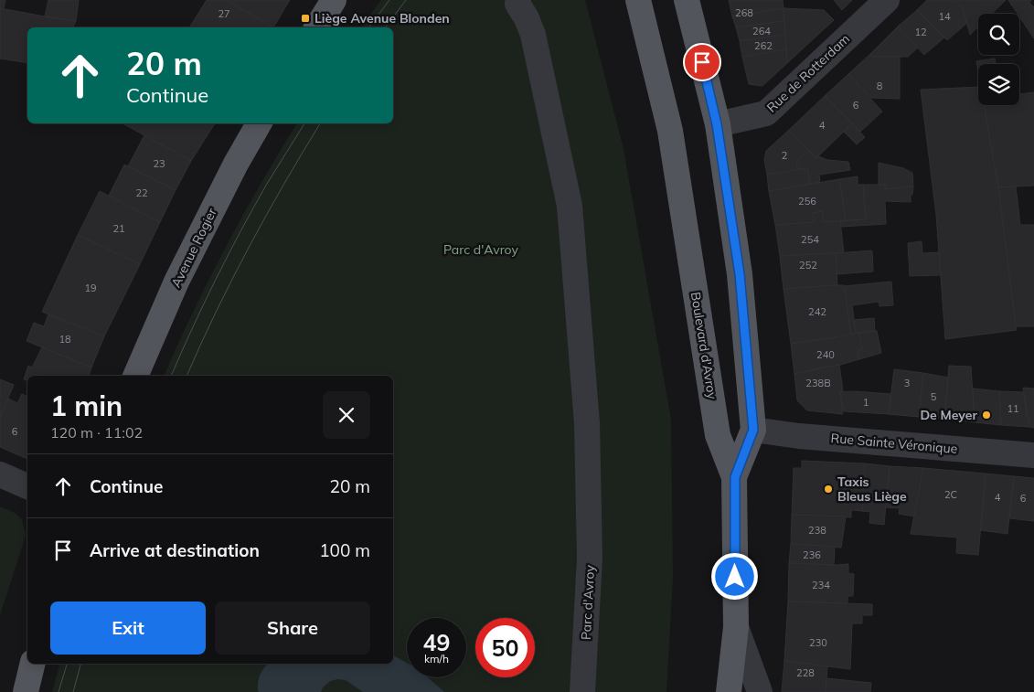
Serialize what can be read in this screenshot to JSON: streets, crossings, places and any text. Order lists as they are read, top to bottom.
{
  "streets": {
    "main road": ["Avenue Rogier", "Boulevard d'Avroy"],
    "street": ["Rue de Rotterdam", "Rue Sainte Véronique", "Parc d'Avroy"]
  },
  "parks": ["Parc d'Avroy"],
  "places": {
    "transit": ["Liège Avenue Blonden"],
    "other": ["De Meyer", "Taxis Bleus Liège"]
  },
  "house_numbers": [
    "268",
    "27",
    "14",
    "264",
    "12",
    "262",
    "8",
    "6",
    "4",
    "2",
    "23",
    "22",
    "256",
    "21",
    "254",
    "252",
    "19",
    "242",
    "18",
    "240",
    "238B",
    "3",
    "5",
    "1",
    "11",
    "6",
    "2C",
    "4",
    "6",
    "238",
    "236",
    "234",
    "230",
    "228"
  ],
  "page": {
    "turn": ["20 m", "Continue"],
    "heading": ["1 min", "120 m · 11:02"],
    "list": [
      {
        "name": "Continue",
        "value": "20 m"
      },
      {
        "name": "Arrive at destination",
        "value": "100 m"
      }
    ],
    "buttons": ["Exit", "Share"],
    "speed": "49 km/h",
    "limit": "50"
  }
}
